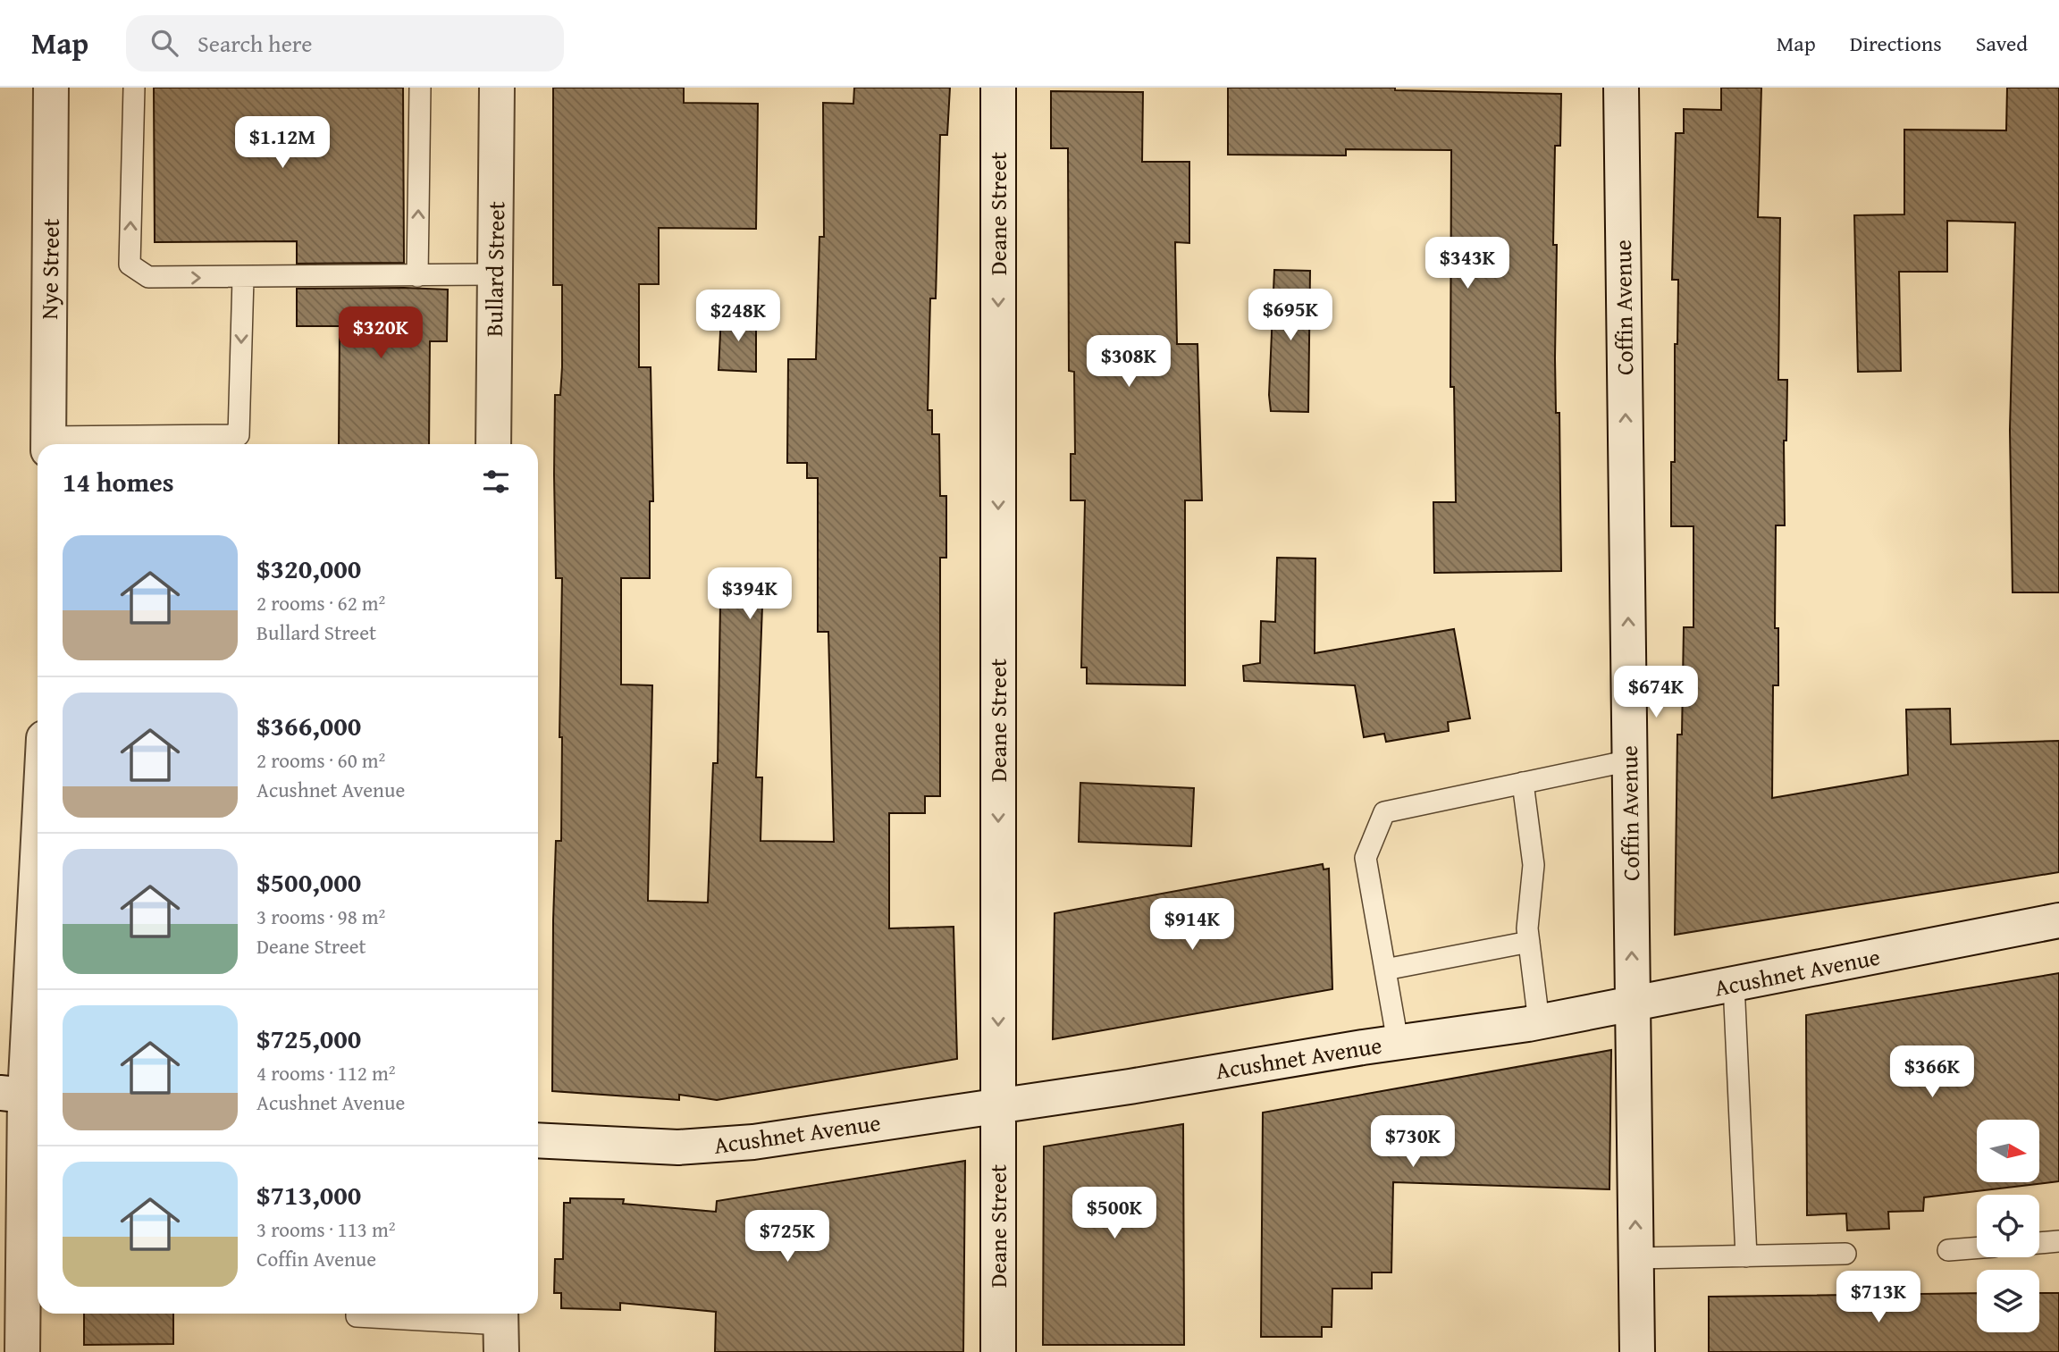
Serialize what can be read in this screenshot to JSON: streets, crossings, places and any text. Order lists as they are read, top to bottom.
{
  "streets": {
    "main road": [
      "Deane Street",
      "Nye Street",
      "Bullard Street",
      "Coffin Avenue",
      "Acushnet Avenue"
    ]
  },
  "crossings": [
    ["Deane Street", "Acushnet Avenue"],
    ["Coffin Avenue", "Acushnet Avenue"]
  ],
  "one_way": ["Deane Street", "Coffin Avenue"],
  "north": "right",
  "page": {
    "header": "Map",
    "search": "Search here",
    "nav": ["Map", "Directions", "Saved"],
    "price": [
      "$1.12M",
      "$343K",
      "$695K",
      "$248K",
      "$320K",
      "$308K",
      "$394K",
      "$674K",
      "$914K",
      "$366K",
      "$730K",
      "$500K",
      "$725K",
      "$713K"
    ],
    "heading": "14 homes",
    "list": [
      {
        "name": "$320,000",
        "note": "2 rooms · 62 m² · Bullard Street"
      },
      {
        "name": "$366,000",
        "note": "2 rooms · 60 m² · Acushnet Avenue"
      },
      {
        "name": "$500,000",
        "note": "3 rooms · 98 m² · Deane Street"
      },
      {
        "name": "$725,000",
        "note": "4 rooms · 112 m² · Acushnet Avenue"
      },
      {
        "name": "$713,000",
        "note": "3 rooms · 113 m² · Coffin Avenue"
      }
    ]
  }
}
